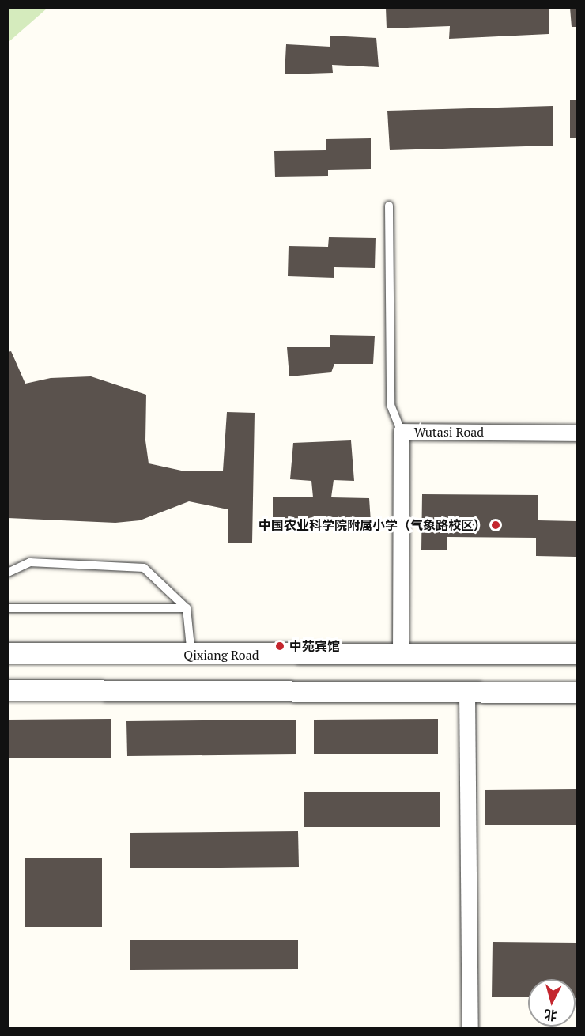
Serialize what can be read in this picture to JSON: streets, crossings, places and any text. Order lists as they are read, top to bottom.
{
  "streets": {
    "street": ["Wutasi Road", "Qixiang Road"]
  },
  "crossings": [
    ["Wutasi Road", "Qixiang Road"]
  ],
  "places": ["中国农业科学院附属小学（气象路校区）", "中苑宾馆"],
  "north": "bottom"
}
